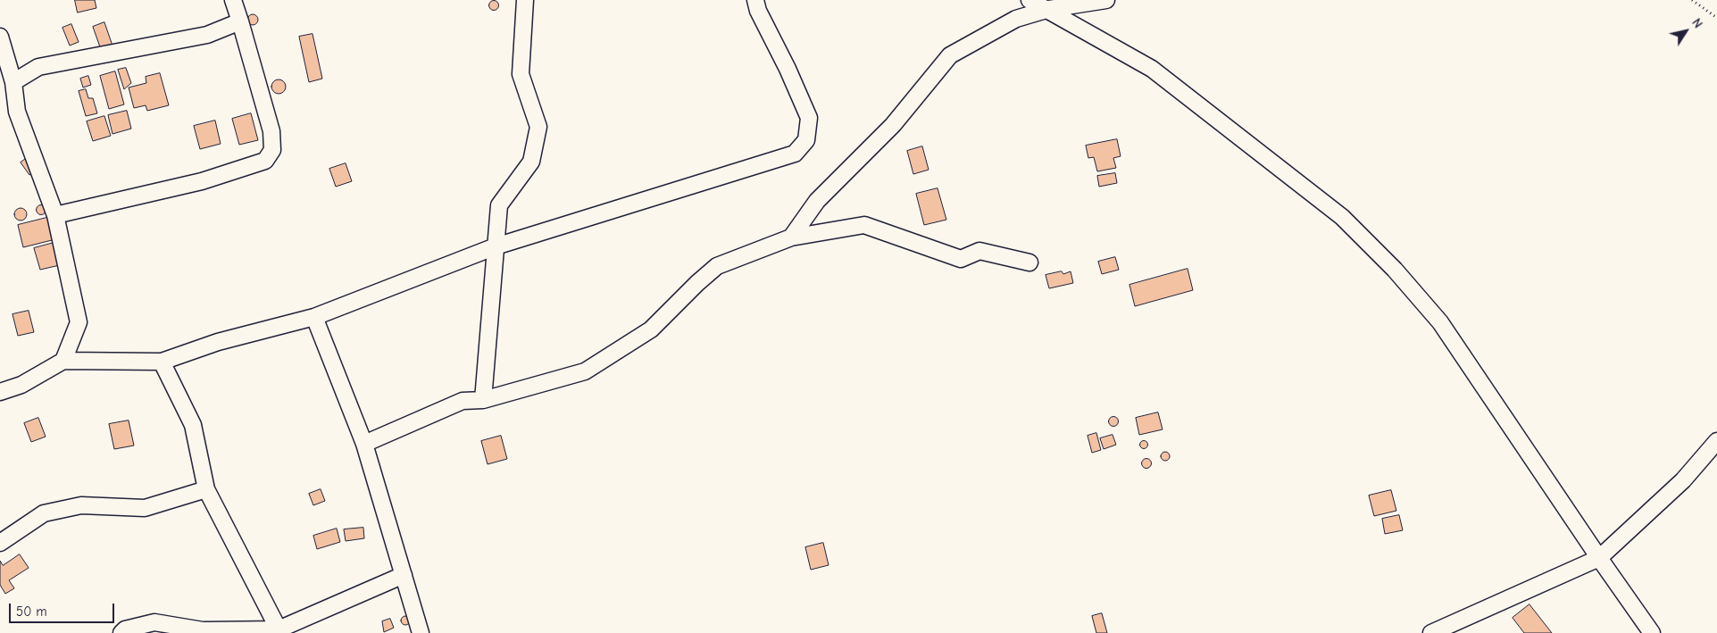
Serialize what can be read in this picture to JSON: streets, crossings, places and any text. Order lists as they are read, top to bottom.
{
  "scale_bar": "50 m",
  "north": "top right"
}
